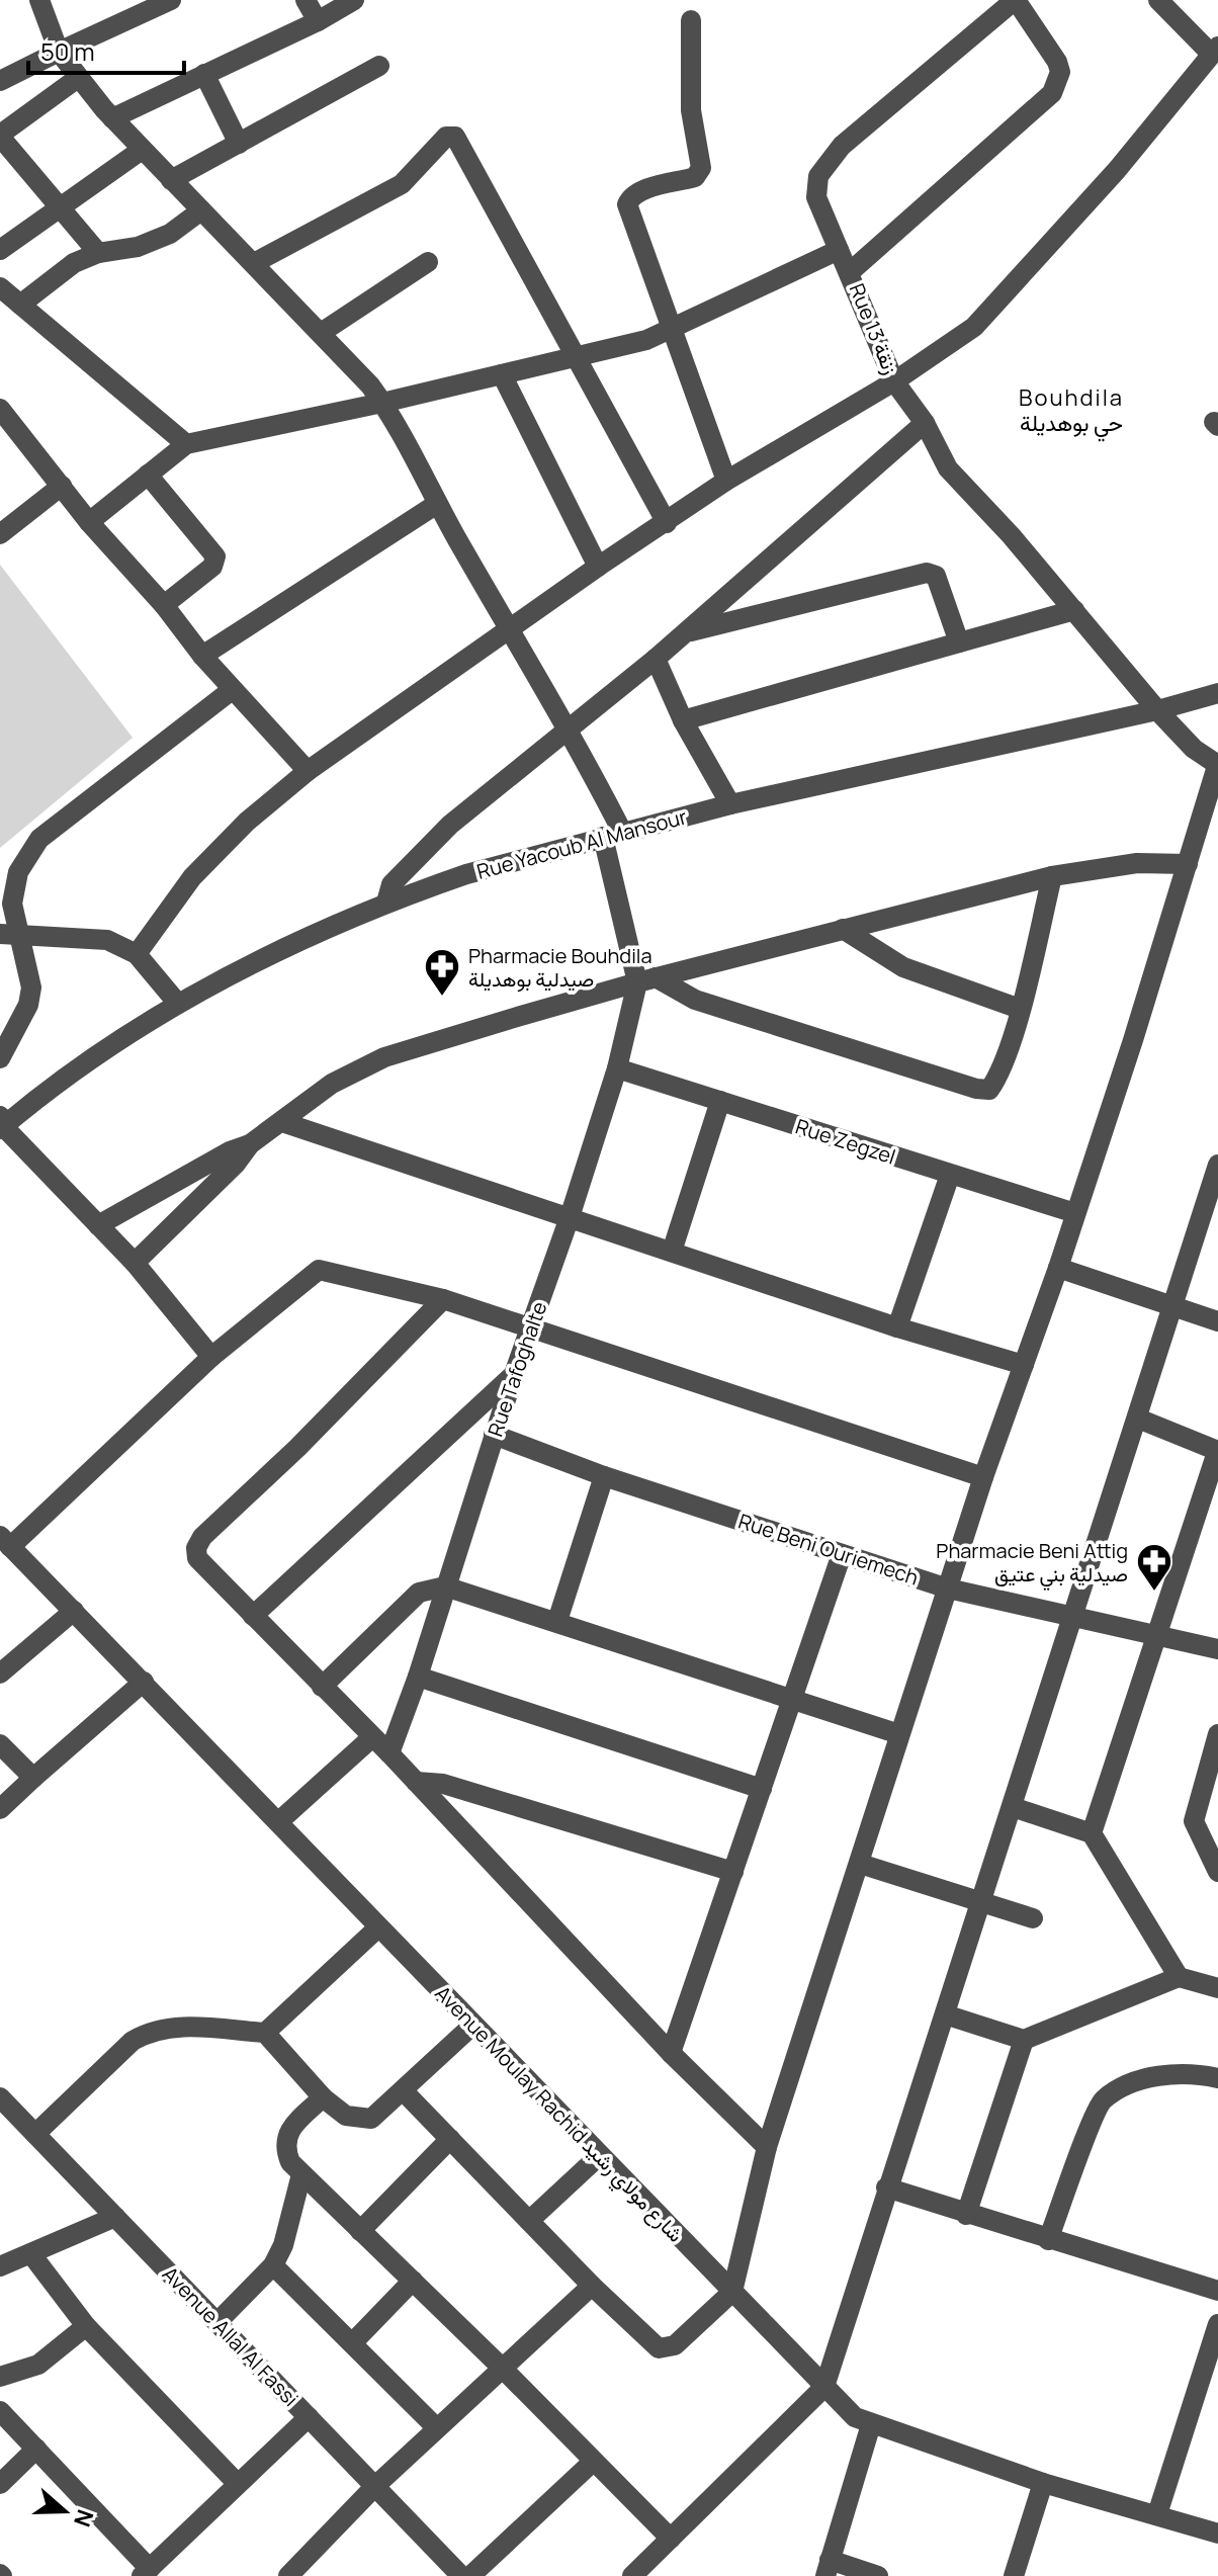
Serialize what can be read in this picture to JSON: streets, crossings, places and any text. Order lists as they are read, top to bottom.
{
  "streets": {
    "street": [
      "Rue 13 زنقة",
      "Rue Yacoub Al Mansour",
      "Rue Zegzel",
      "Rue Tafoghalte",
      "Rue Beni Ouriemech",
      "Avenue Moulay Rachid شارع مولاي رشيد",
      "Avenue Allal Al Fassi"
    ]
  },
  "crossings": [
    ["Rue 13 زنقة", "Rue Yacoub Al Mansour"],
    ["Rue Zegzel", "Rue Tafoghalte"],
    ["Rue Tafoghalte", "Rue Beni Ouriemech"]
  ],
  "districts": ["Bouhdila حي بوهديلة"],
  "places": {
    "pharmacy": ["Pharmacie Bouhdila صيدلية بوهديلة", "Pharmacie Beni Attig صيدلية بني عتيق"]
  },
  "scale_bar": "50 m",
  "north": "right"
}
